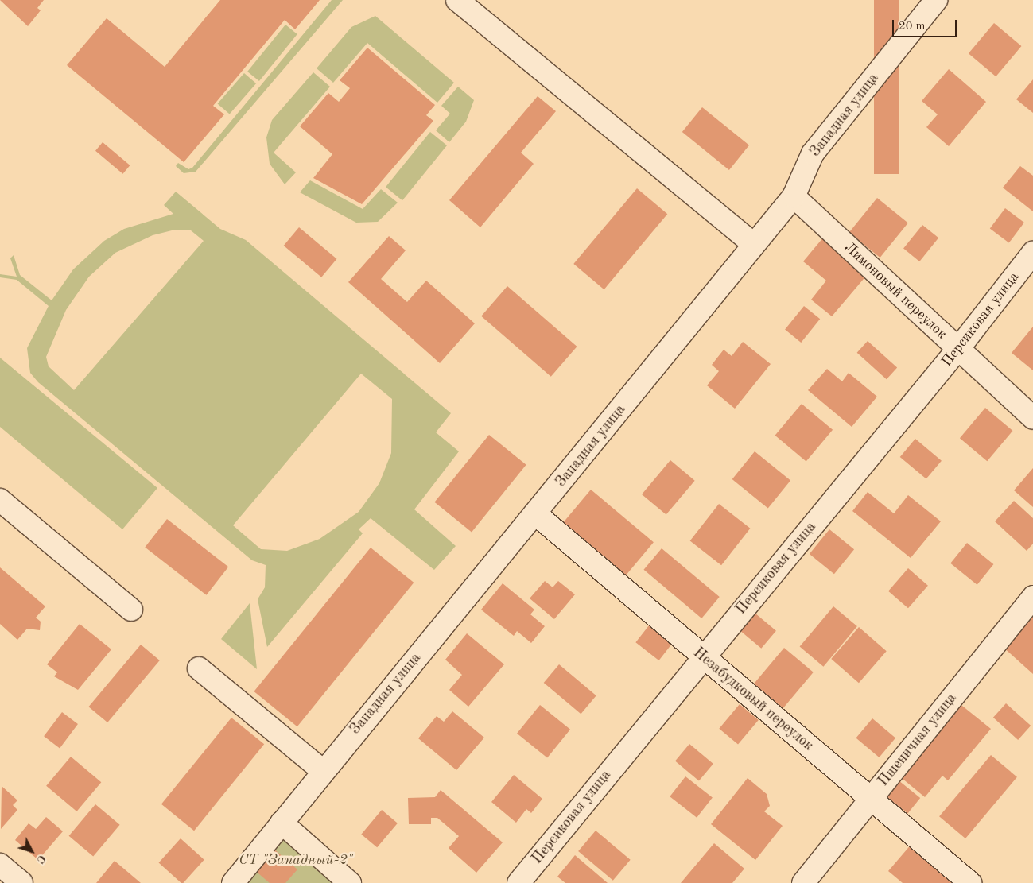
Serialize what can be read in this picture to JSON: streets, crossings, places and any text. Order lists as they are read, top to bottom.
{
  "streets": {
    "street": [
      "Западная улица",
      "Лимоновый переулок",
      "Персиковая улица",
      "Незабудковый переулок",
      "Пшеничная улица"
    ]
  },
  "crossings": [
    ["Западная улица", "Лимоновый переулок"],
    ["Западная улица", "Незабудковый переулок"],
    ["Лимоновый переулок", "Персиковая улица"],
    ["Персиковая улица", "Незабудковый переулок"],
    ["Незабудковый переулок", "Пшеничная улица"]
  ],
  "parks": ["СТ \"Западный-2\""],
  "scale_bar": "20 m",
  "north": "bottom right"
}
